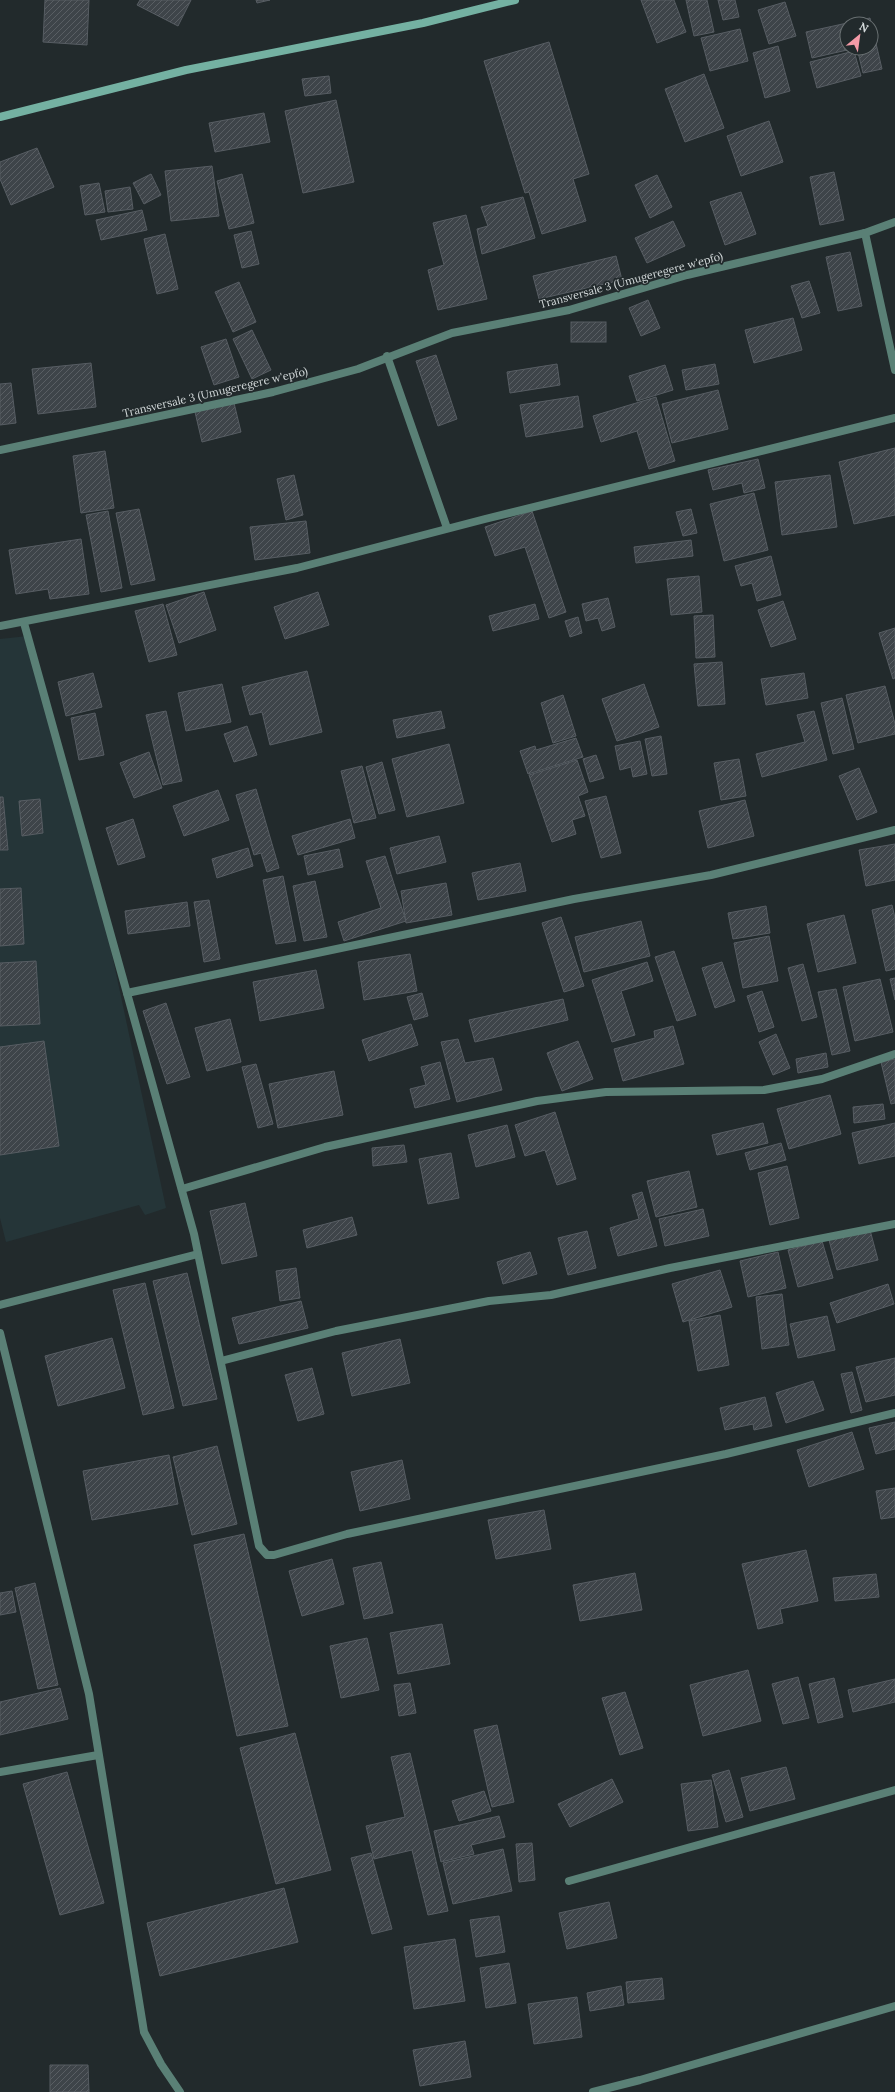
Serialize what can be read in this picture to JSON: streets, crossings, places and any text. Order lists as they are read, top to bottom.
{
  "streets": {
    "street": ["Transversale 3 (Umugeregere w'epfo)"]
  },
  "north": "top right"
}
